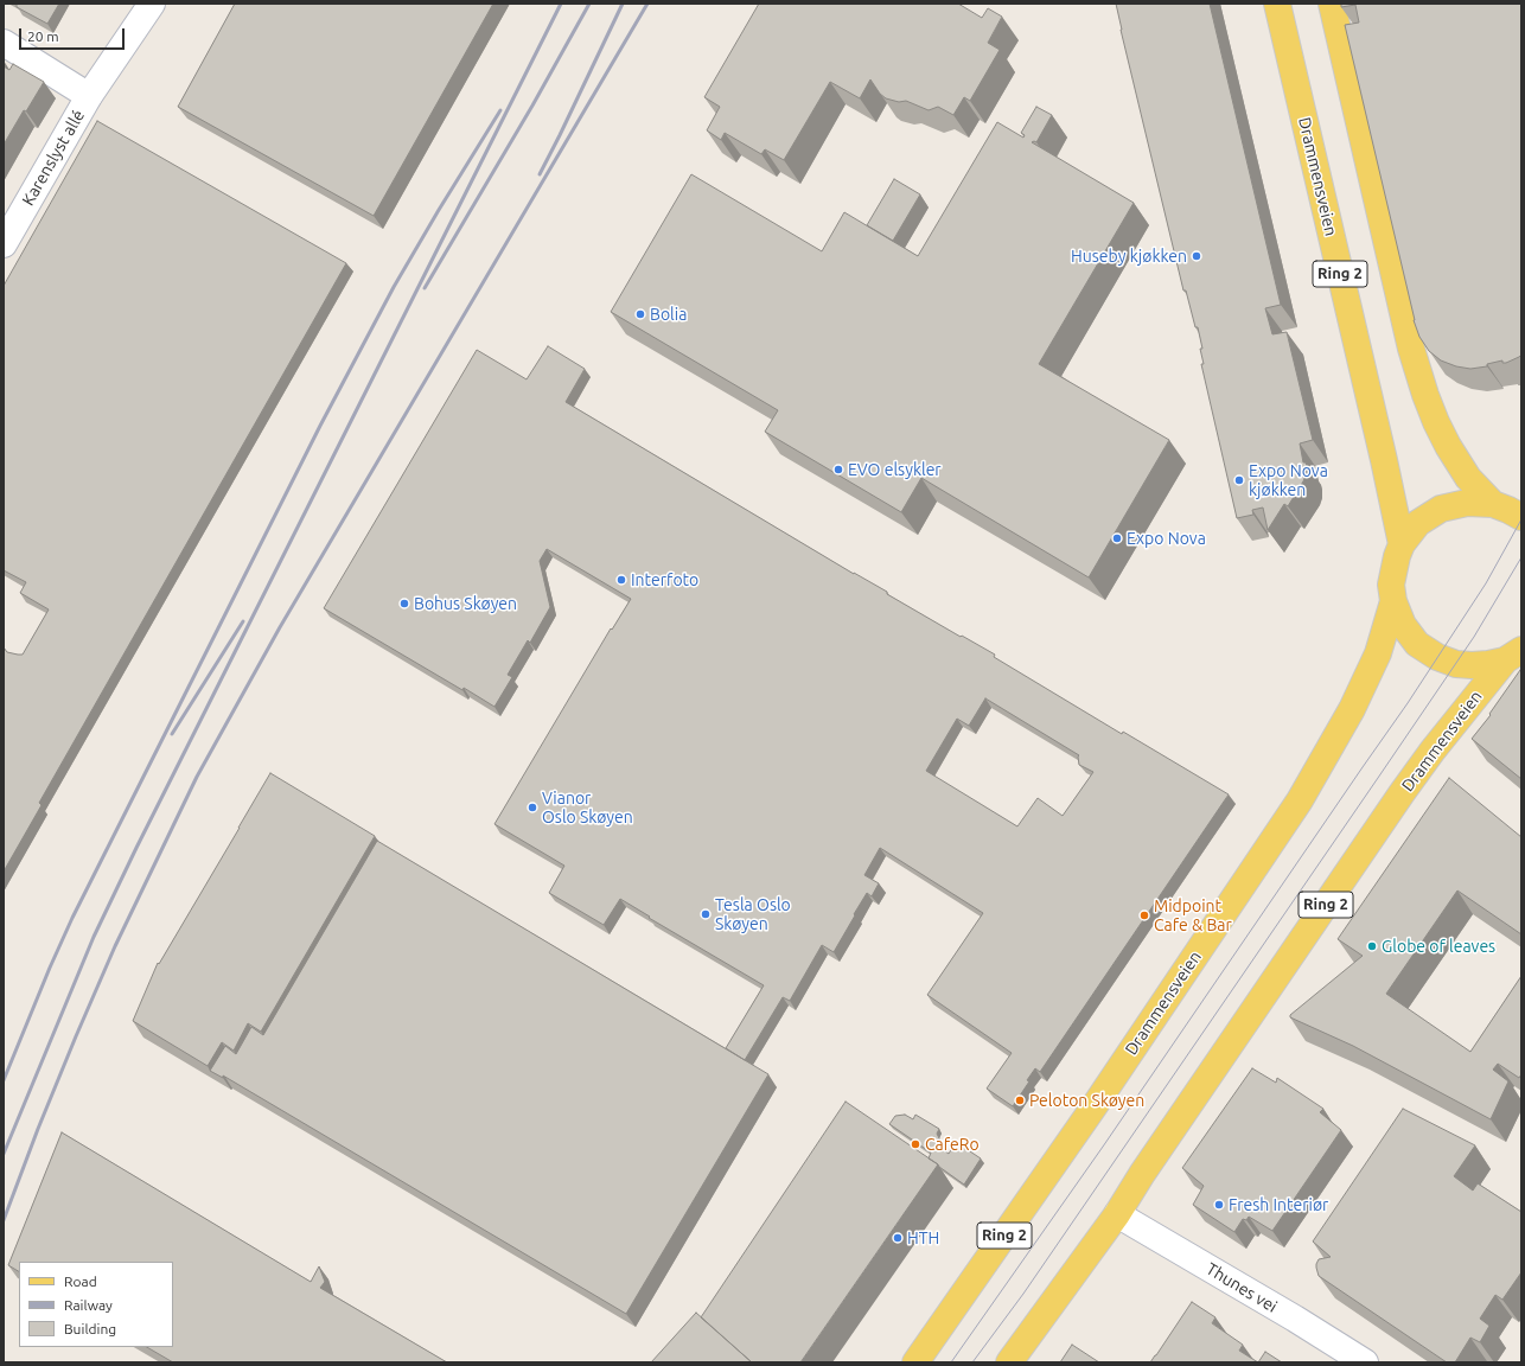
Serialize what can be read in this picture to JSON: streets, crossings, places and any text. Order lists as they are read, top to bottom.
{
  "streets": {
    "main road": ["Drammensveien", "Ring 2"],
    "street": ["Karenslyst allé", "Thunes vei"]
  },
  "crossings": [
    ["Drammensveien", "Thunes vei"]
  ],
  "places": [
    "Huseby kjøkken",
    "Bolia",
    "EVO elsykler",
    "Expo Nova kjøkken",
    "Expo Nova",
    "Interfoto",
    "Bohus Skøyen",
    "Vianor Oslo Skøyen",
    "Tesla Oslo Skøyen",
    "Midpoint Cafe & Bar",
    "Globe of leaves",
    "Peloton Skøyen",
    "CafeRo",
    "Fresh Interiør",
    "HTH"
  ],
  "legend": ["Road", "Railway", "Building"],
  "scale_bar": "20 m"
}
